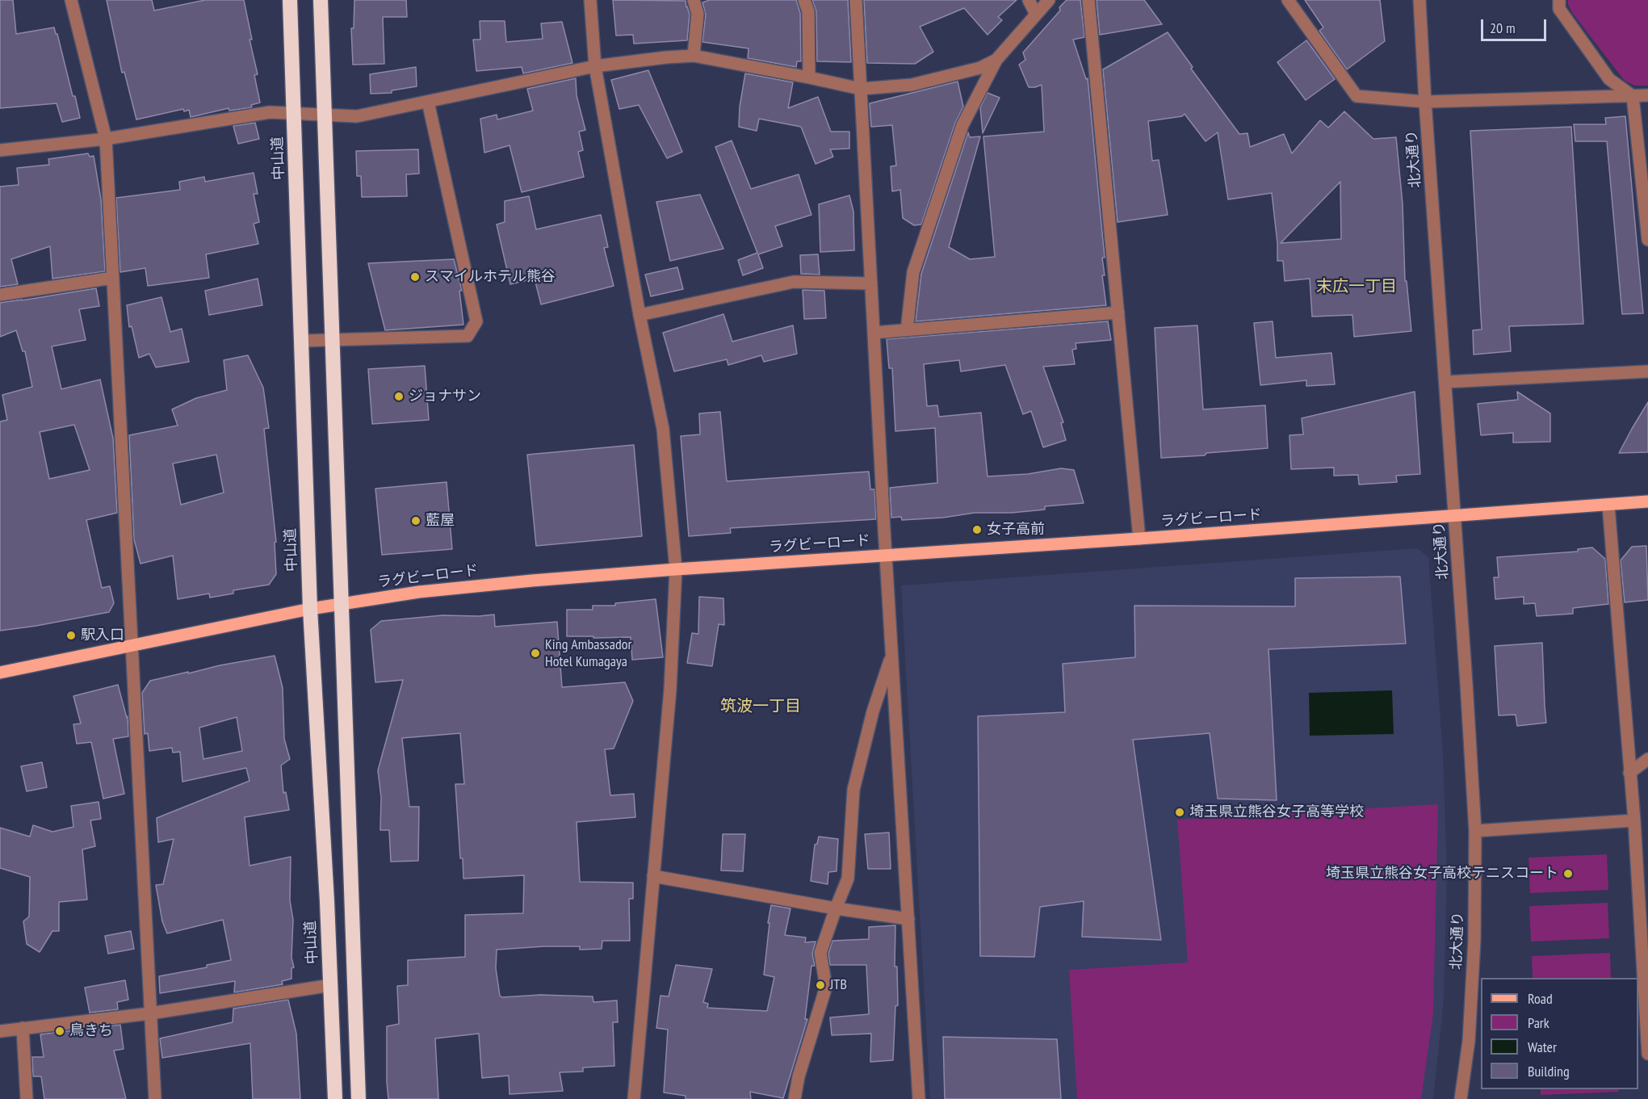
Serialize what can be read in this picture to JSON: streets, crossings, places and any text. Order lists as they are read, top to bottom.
{
  "streets": {
    "highway": ["中山道"],
    "main road": ["ラグビーロード"],
    "street": ["北大通り"]
  },
  "crossings": [
    ["中山道", "ラグビーロード"],
    ["北大通り", "ラグビーロード"]
  ],
  "districts": ["末広一丁目", "筑波一丁目"],
  "places": [
    "スマイルホテル熊谷",
    "ジョナサン",
    "藍屋",
    "女子高前",
    "駅入口",
    "King Ambassador Hotel Kumagaya",
    "埼玉県立熊谷女子高等学校",
    "埼玉県立熊谷女子高校テニスコート",
    "JTB",
    "鳥きち"
  ],
  "legend": [
    "Road",
    "Park",
    "Water",
    "Building"
  ],
  "scale_bar": "20 m"
}
